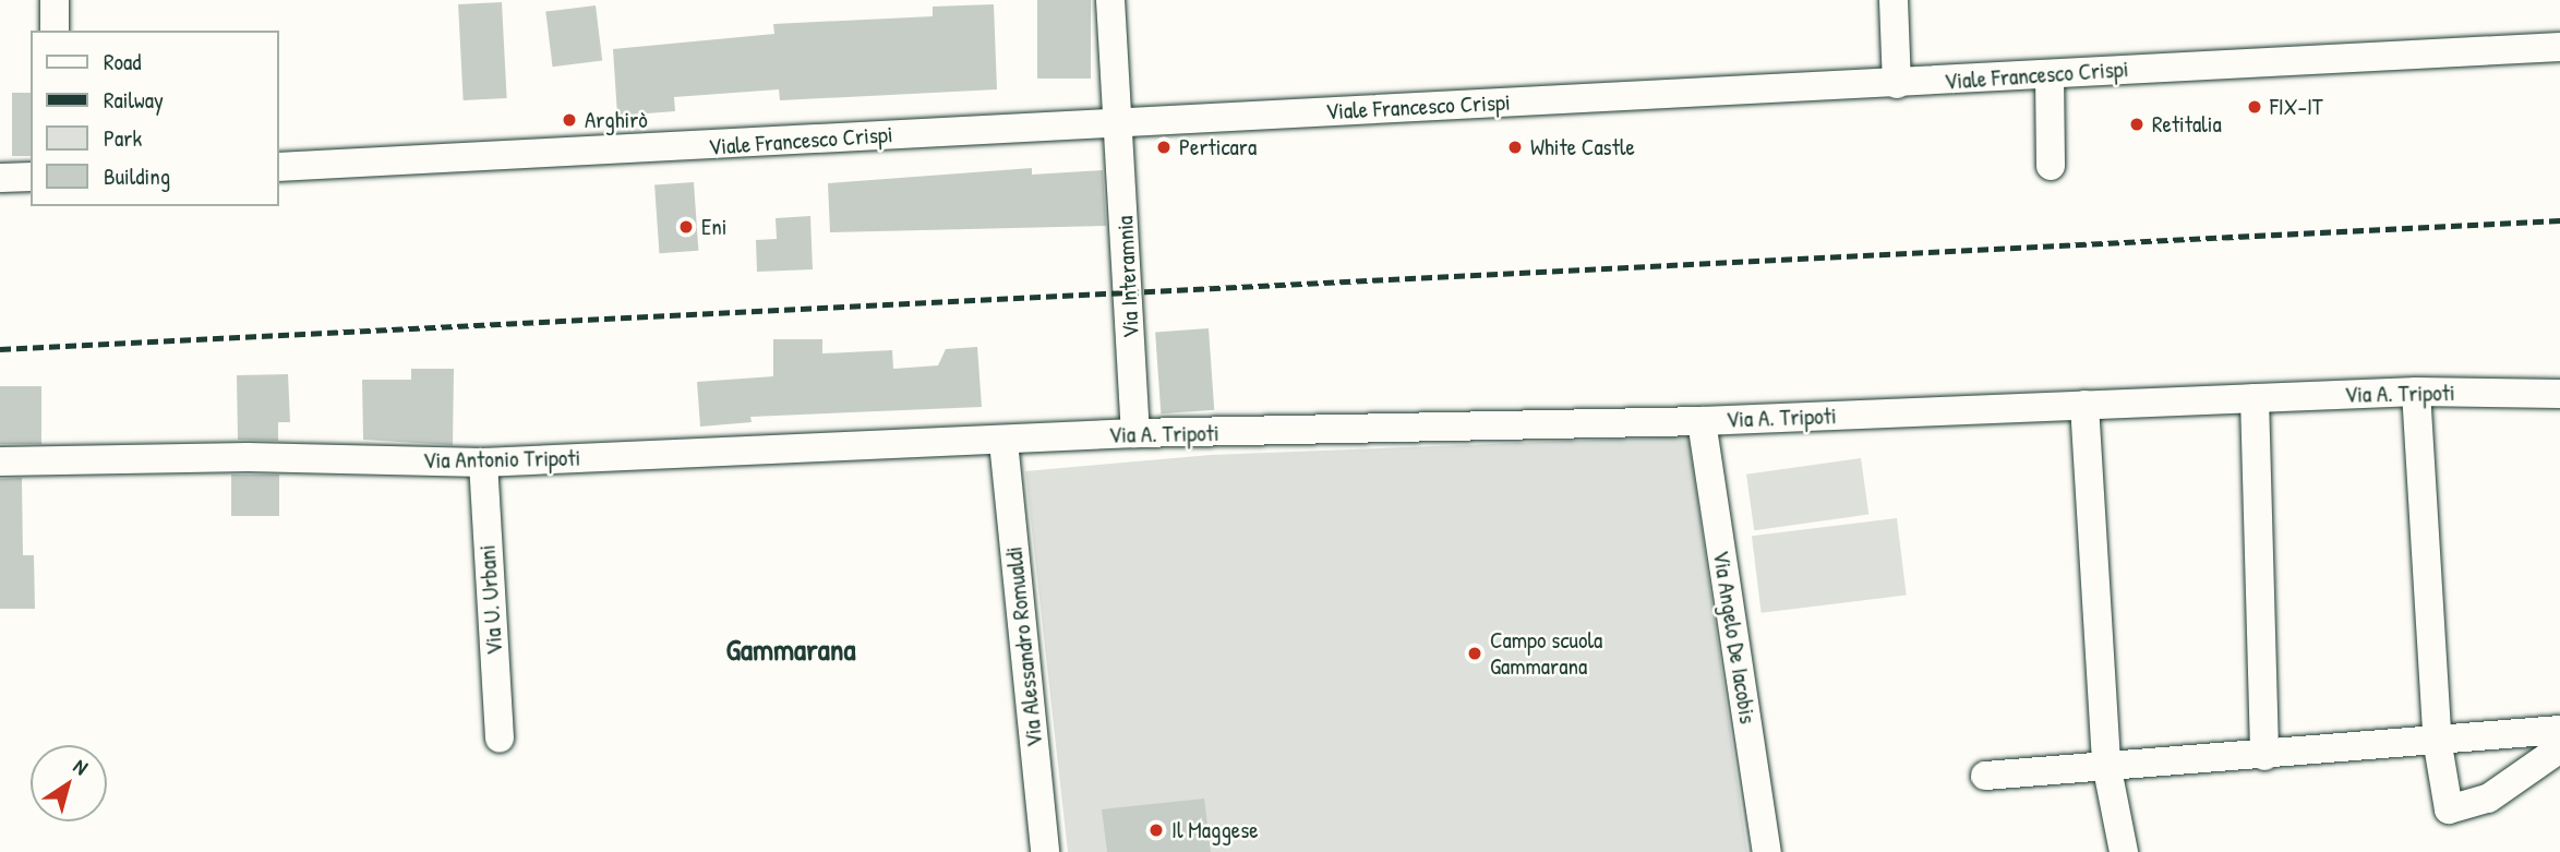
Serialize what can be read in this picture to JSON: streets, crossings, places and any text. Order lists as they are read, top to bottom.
{
  "streets": {
    "street": [
      "Viale Francesco Crispi",
      "Via Interamnia",
      "Via A. Tripoti",
      "Via Antonio Tripoti",
      "Via U. Urbani",
      "Via Angelo De Iacobis",
      "Via Alessandro Romualdi"
    ]
  },
  "crossings": [
    ["Viale Francesco Crispi", "Via Interamnia"],
    ["Via Interamnia", "Via A. Tripoti"],
    ["Via A. Tripoti", "Via Antonio Tripoti"],
    ["Via A. Tripoti", "Via Angelo De Iacobis"],
    ["Via A. Tripoti", "Via Alessandro Romualdi"],
    ["Via Antonio Tripoti", "Via U. Urbani"],
    ["Via Antonio Tripoti", "Via Alessandro Romualdi"]
  ],
  "districts": ["Gammarana"],
  "places": [
    "FIX-IT",
    "Arghirò",
    "Retitalia",
    "Perticara",
    "White Castle",
    "Eni",
    "Campo scuola Gammarana",
    "Il Maggese"
  ],
  "legend": [
    "Road",
    "Railway",
    "Park",
    "Building"
  ],
  "north": "top right"
}
